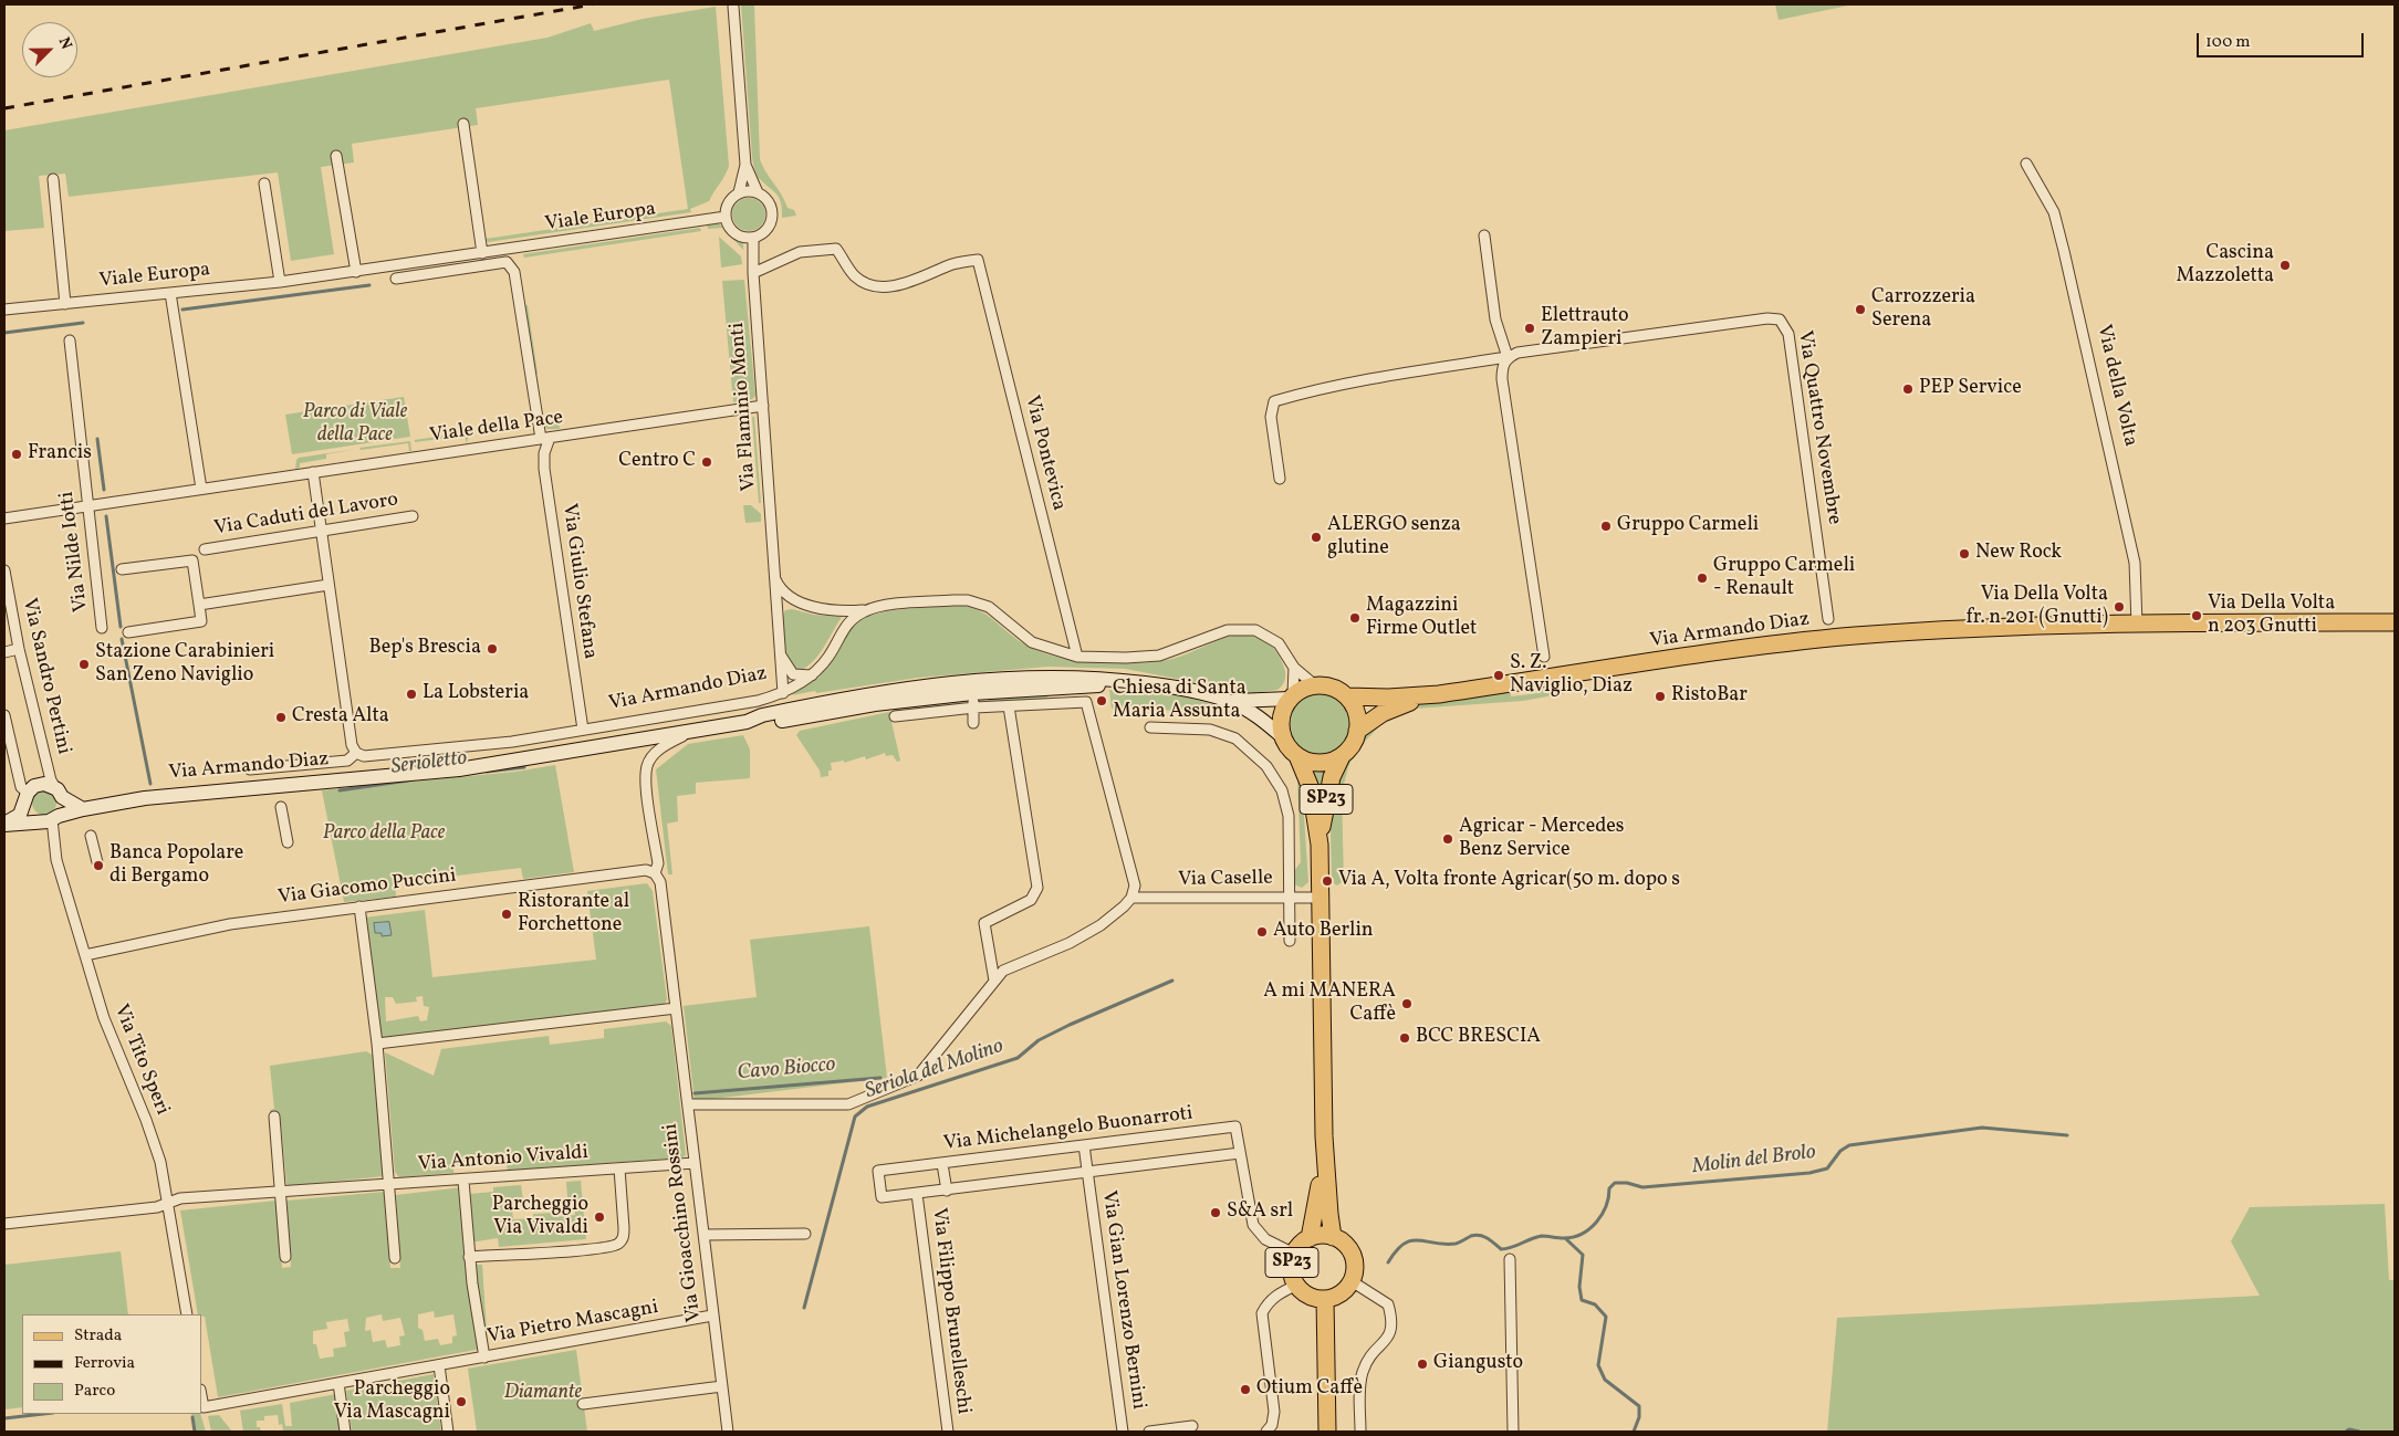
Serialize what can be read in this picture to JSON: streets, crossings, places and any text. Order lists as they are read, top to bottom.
{
  "streets": {
    "main road": ["Via Armando Diaz", "SP23"],
    "street": [
      "Viale Europa",
      "Via della Volta",
      "Via Flaminio Monti",
      "Viale della Pace",
      "Via Quattro Novembre",
      "Via Pontevica",
      "Via Caduti del Lavoro",
      "Via Nilde Iotti",
      "Via Giulio Stefana",
      "Via Sandro Pertini",
      "Via Caselle",
      "Via Giacomo Puccini",
      "Via Tito Speri",
      "Via Michelangelo Buonarroti",
      "Via Antonio Vivaldi",
      "Via Gioacchino Rossini",
      "Via Gian Lorenzo Bernini",
      "Via Filippo Brunelleschi",
      "Via Pietro Mascagni"
    ]
  },
  "crossings": [
    ["Viale Europa", "Via Flaminio Monti"],
    ["Via della Volta", "Via Armando Diaz"],
    ["Via Flaminio Monti", "Viale della Pace"],
    ["Via Flaminio Monti", "Via Pontevica"],
    ["Via Flaminio Monti", "Via Armando Diaz"],
    ["Viale della Pace", "Via Caduti del Lavoro"],
    ["Viale della Pace", "Via Nilde Iotti"],
    ["Viale della Pace", "Via Giulio Stefana"],
    ["Via Pontevica", "Via Armando Diaz"],
    ["Via Caduti del Lavoro", "Via Armando Diaz"],
    ["Via Giulio Stefana", "Via Armando Diaz"],
    ["Via Armando Diaz", "Via Sandro Pertini"],
    ["Via Armando Diaz", "SP23"],
    ["Via Armando Diaz", "Via Tito Speri"],
    ["Via Armando Diaz", "Via Gioacchino Rossini"],
    ["Via Sandro Pertini", "Via Tito Speri"],
    ["SP23", "Via Caselle"],
    ["SP23", "Via Michelangelo Buonarroti"],
    ["Via Giacomo Puccini", "Via Tito Speri"],
    ["Via Giacomo Puccini", "Via Gioacchino Rossini"],
    ["Via Tito Speri", "Via Antonio Vivaldi"],
    ["Via Michelangelo Buonarroti", "Via Gian Lorenzo Bernini"],
    ["Via Michelangelo Buonarroti", "Via Filippo Brunelleschi"],
    ["Via Antonio Vivaldi", "Via Gioacchino Rossini"],
    ["Via Gioacchino Rossini", "Via Pietro Mascagni"]
  ],
  "water": [
    "Serioletto",
    "Cavo Biocco",
    "Seriola del Molino",
    "Molin del Brolo"
  ],
  "parks": ["Parco di Viale della Pace", "Parco della Pace", "Diamante"],
  "places": [
    "Cascina Mazzoletta",
    "Carrozzeria Serena",
    "Elettrauto Zampieri",
    "PEP Service",
    "Francis",
    "Centro C",
    "Gruppo Carmeli",
    "ALERGO senza glutine",
    "New Rock",
    "Gruppo Carmeli - Renault",
    "Via Della Volta fr. n 201 (Gnutti)",
    "Via Della Volta n 203 Gnutti",
    "Magazzini Firme Outlet",
    "Bep's Brescia",
    "Stazione Carabinieri San Zeno Naviglio",
    "S. Z. Naviglio, Diaz",
    "La Lobsteria",
    "RistoBar",
    "Chiesa di Santa Maria Assunta",
    "Cresta Alta",
    "Agricar - Mercedes Benz Service",
    "Banca Popolare di Bergamo",
    "Via A, Volta fronte Agricar(50 m. dopo s",
    "Ristorante al Forchettone",
    "Auto Berlin",
    "A mi MANERA Caffè",
    "BCC BRESCIA",
    "S&A srl",
    "Parcheggio Via Vivaldi",
    "Giangusto",
    "Otium Caffè",
    "Parcheggio Via Mascagni"
  ],
  "legend": ["Strada", "Ferrovia", "Parco"],
  "scale_bar": "100 m",
  "north": "top right"
}
